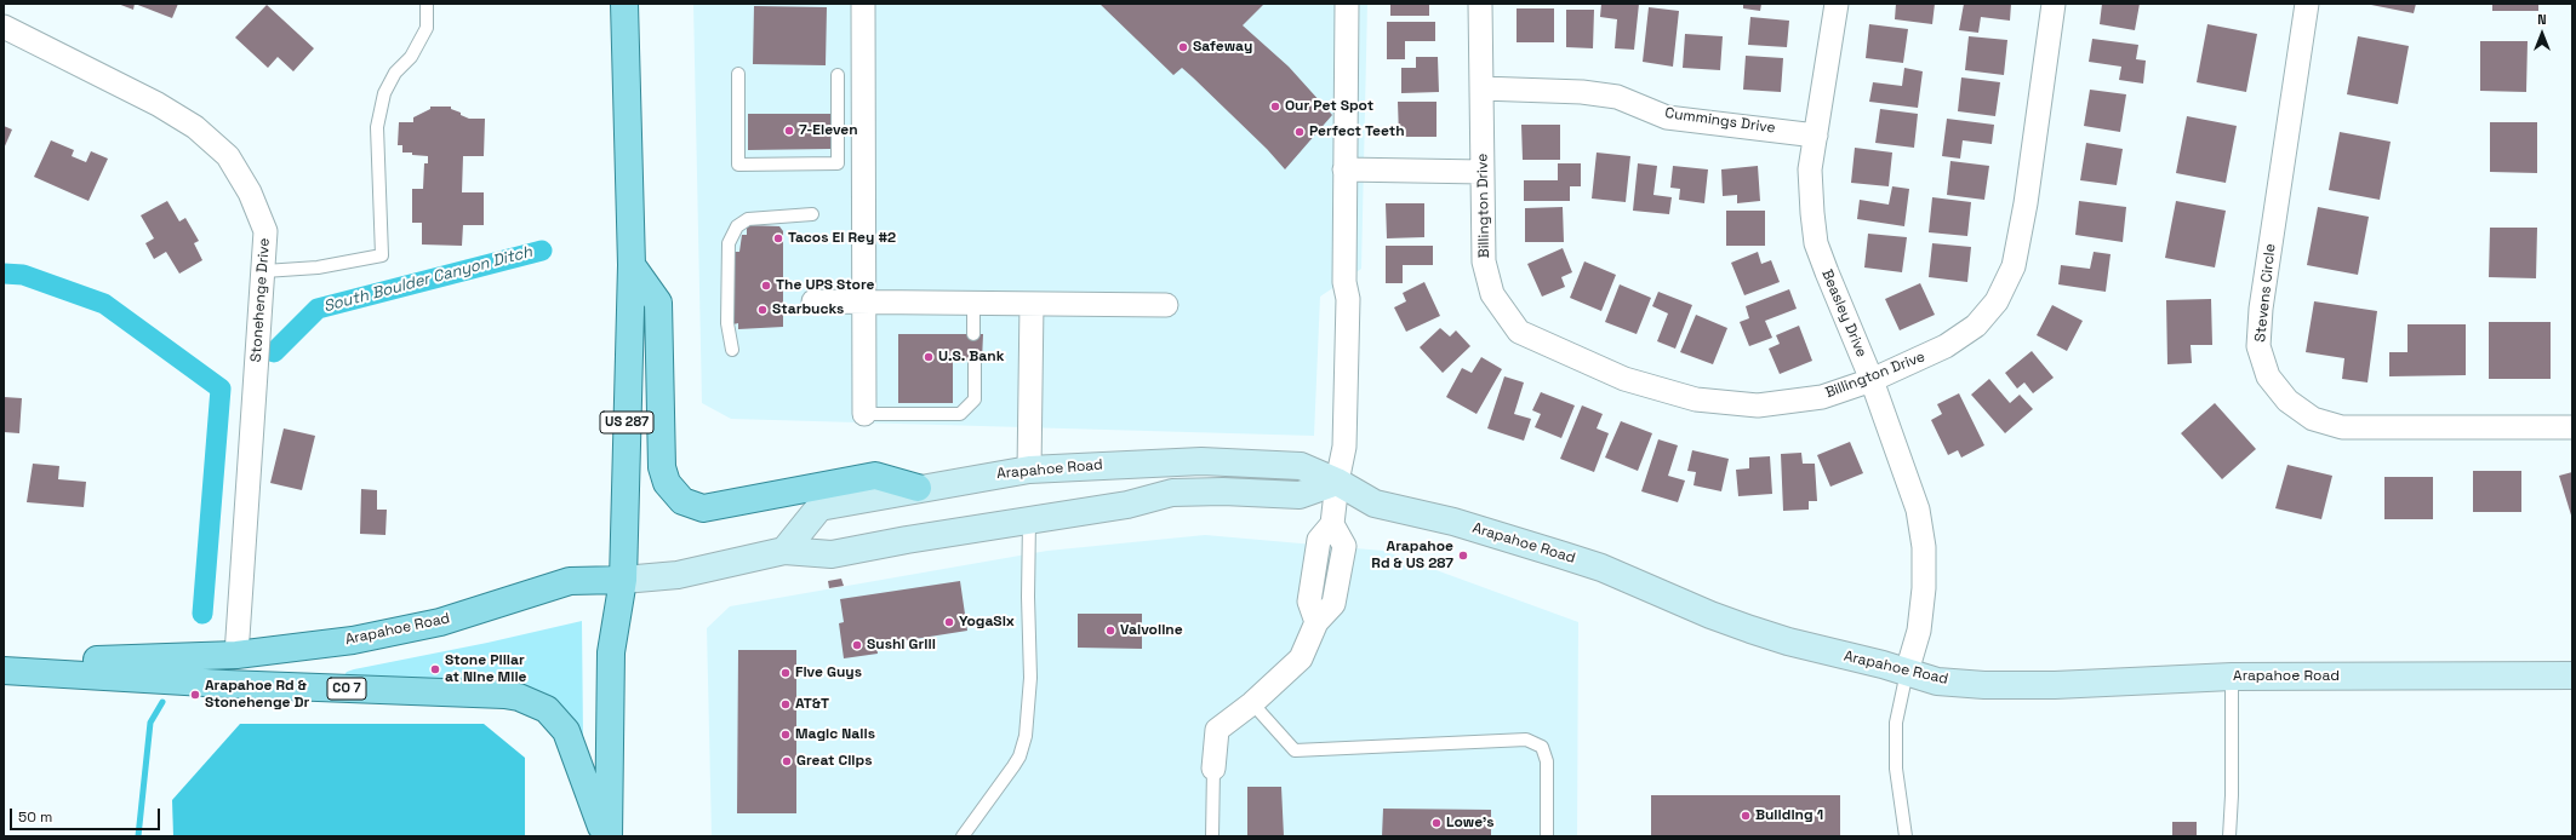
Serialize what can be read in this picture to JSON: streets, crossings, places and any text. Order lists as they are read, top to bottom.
{
  "streets": {
    "main road": ["US 287", "Arapahoe Road", "CO 7"],
    "street": [
      "Cummings Drive",
      "Billington Drive",
      "Stevens Circle",
      "Stonehenge Drive",
      "Beasley Drive"
    ]
  },
  "crossings": [
    ["Cummings Drive", "Billington Drive"],
    ["Cummings Drive", "Beasley Drive"],
    ["Billington Drive", "Beasley Drive"],
    ["Stonehenge Drive", "Arapahoe Road"],
    ["Beasley Drive", "Arapahoe Road"],
    ["US 287", "Arapahoe Road"]
  ],
  "water": ["South Boulder Canyon Ditch"],
  "places": [
    "Safeway",
    "Our Pet Spot",
    "7-Eleven",
    "Perfect Teeth",
    "Tacos El Rey #2",
    "The UPS Store",
    "Starbucks",
    "U.S. Bank",
    "Arapahoe Rd & US 287",
    "YogaSix",
    "Valvoline",
    "Sushi Grill",
    "Stone Pillar at Nine Mile",
    "Five Guys",
    "Arapahoe Rd & Stonehenge Dr",
    "AT&T",
    "Magic Nails",
    "Great Clips",
    "Building 1",
    "Lowe's"
  ],
  "scale_bar": "50 m",
  "north": "top"
}
